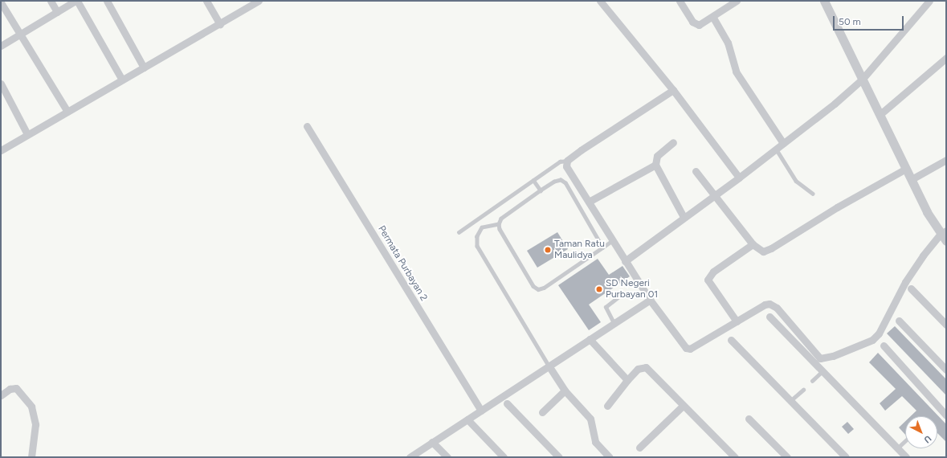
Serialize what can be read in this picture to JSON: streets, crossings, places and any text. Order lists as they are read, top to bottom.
{
  "streets": {
    "street": ["Permata Purbayan 2"]
  },
  "places": ["Taman Ratu Maulidya", "SD Negeri Purbayan 01"],
  "scale_bar": "50 m",
  "north": "bottom right"
}
